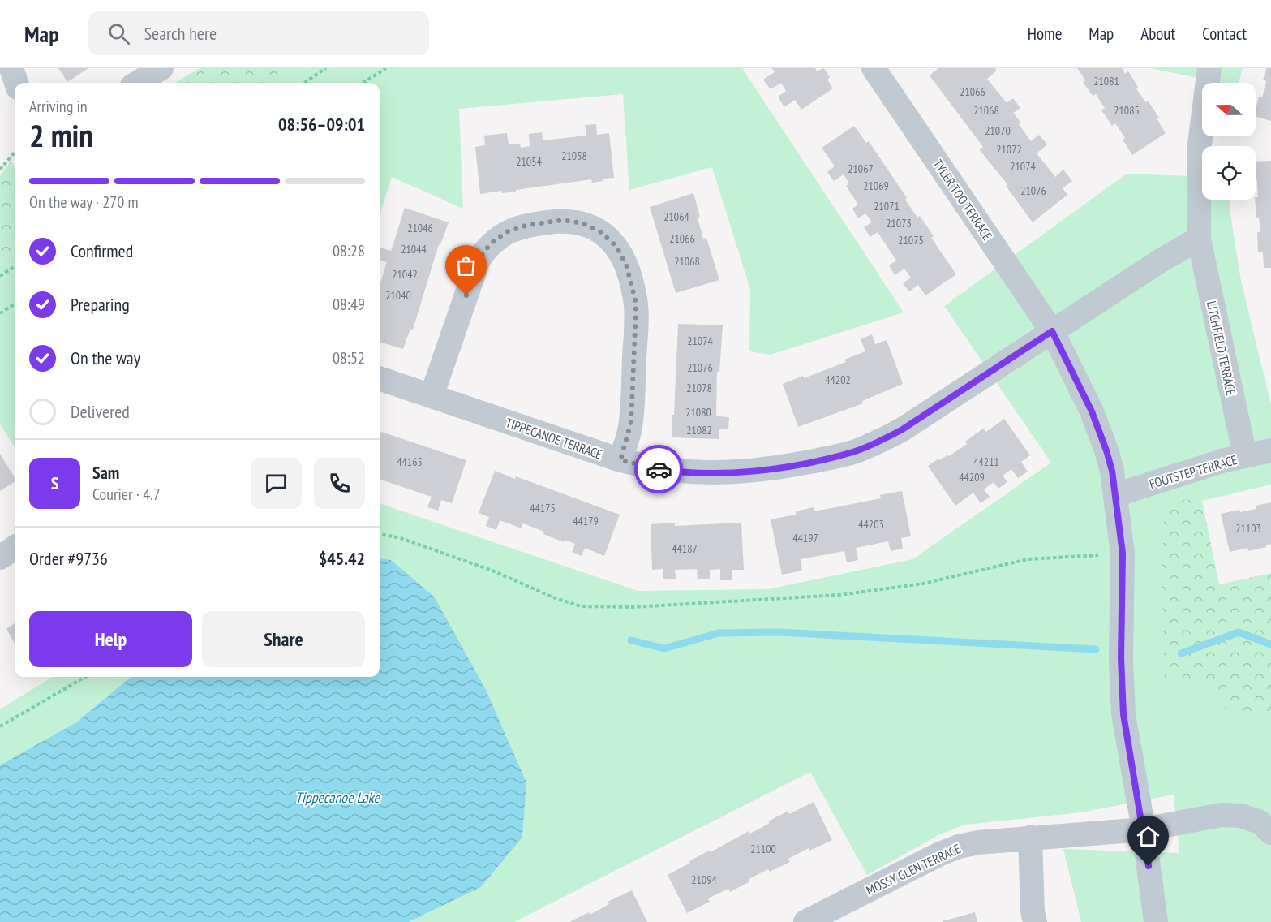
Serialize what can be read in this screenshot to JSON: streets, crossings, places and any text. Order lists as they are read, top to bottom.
{
  "streets": {
    "street": [
      "TYLER TOO TERRACE",
      "LITCHFIELD TERRACE",
      "TIPPECANOE TERRACE",
      "FOOTSTEP TERRACE",
      "MOSSY GLEN TERRACE"
    ]
  },
  "crossings": [
    ["TYLER TOO TERRACE", "TIPPECANOE TERRACE"],
    ["TYLER TOO TERRACE", "FOOTSTEP TERRACE"],
    ["TYLER TOO TERRACE", "MOSSY GLEN TERRACE"],
    ["LITCHFIELD TERRACE", "FOOTSTEP TERRACE"]
  ],
  "water": ["Tippecanoe Lake"],
  "house_numbers": [
    "21081",
    "21066",
    "21068",
    "21085",
    "21070",
    "21072",
    "21058",
    "21054",
    "21074",
    "21067",
    "21069",
    "21076",
    "21071",
    "21064",
    "21073",
    "21046",
    "21066",
    "21075",
    "21044",
    "21068",
    "21042",
    "21040",
    "21074",
    "21076",
    "44202",
    "21078",
    "21080",
    "21082",
    "44165",
    "44211",
    "44209",
    "44175",
    "44179",
    "44203",
    "21103",
    "44197",
    "44187",
    "21100",
    "21094"
  ],
  "north": "left",
  "page": {
    "header": "Map",
    "search": "Search here",
    "nav": [
      "Home",
      "Map",
      "About",
      "Contact"
    ],
    "heading": ["2 min", "Arriving in", "08:56–09:01"],
    "panel": [
      "Sam",
      "Courier · 4.7",
      "Order #9736",
      "$45.42"
    ],
    "bar": "On the way · 270 m",
    "list": [
      ["Confirmed", "08:28"],
      ["Preparing", "08:49"],
      ["On the way", "08:52"],
      "Delivered"
    ],
    "round": "S",
    "buttons": ["Help", "Share"]
  }
}
